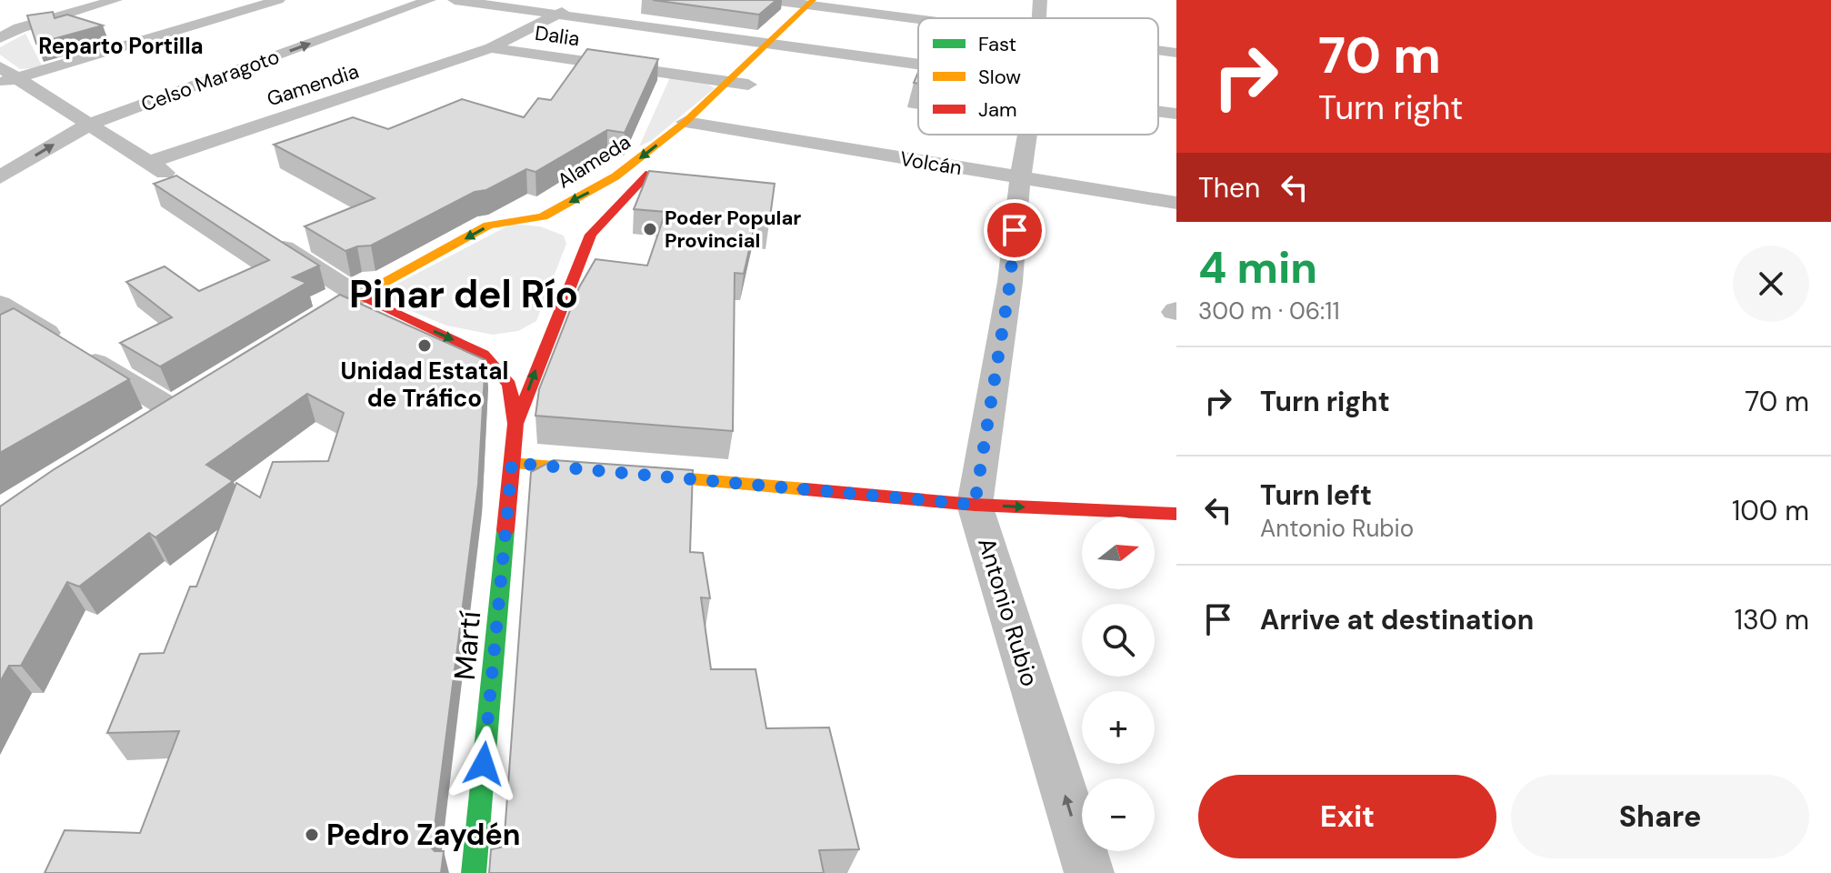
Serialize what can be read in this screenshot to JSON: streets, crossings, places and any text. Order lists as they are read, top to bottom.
{
  "streets": {
    "main road": ["Alameda", "Martí"],
    "street": [
      "Dalia",
      "Celso Maragoto",
      "Gamendia",
      "Volcán",
      "Antonio Rubio"
    ]
  },
  "crossings": [
    ["Dalia", "Gamendia"],
    ["Dalia", "Alameda"],
    ["Alameda", "Volcán"],
    ["Alameda", "Martí"],
    ["Volcán", "Antonio Rubio"]
  ],
  "one_way": ["Antonio Rubio"],
  "districts": ["Reparto Portilla", "Pinar del Río"],
  "places": ["Poder Popular Provincial", "Unidad Estatal de Tráfico", "Pedro Zaydén"],
  "legend": ["Fast", "Slow", "Jam"],
  "north": "right",
  "page": {
    "turn": ["70 m", "Turn right"],
    "then": "Then",
    "heading": ["4 min", "300 m · 06:11"],
    "list": [
      {
        "name": "Turn right",
        "value": "70 m"
      },
      {
        "name": "Turn left",
        "note": "Antonio Rubio",
        "value": "100 m"
      },
      {
        "name": "Arrive at destination",
        "value": "130 m"
      }
    ],
    "map_buttons": ["+", "−"],
    "buttons": ["Exit", "Share"]
  }
}
